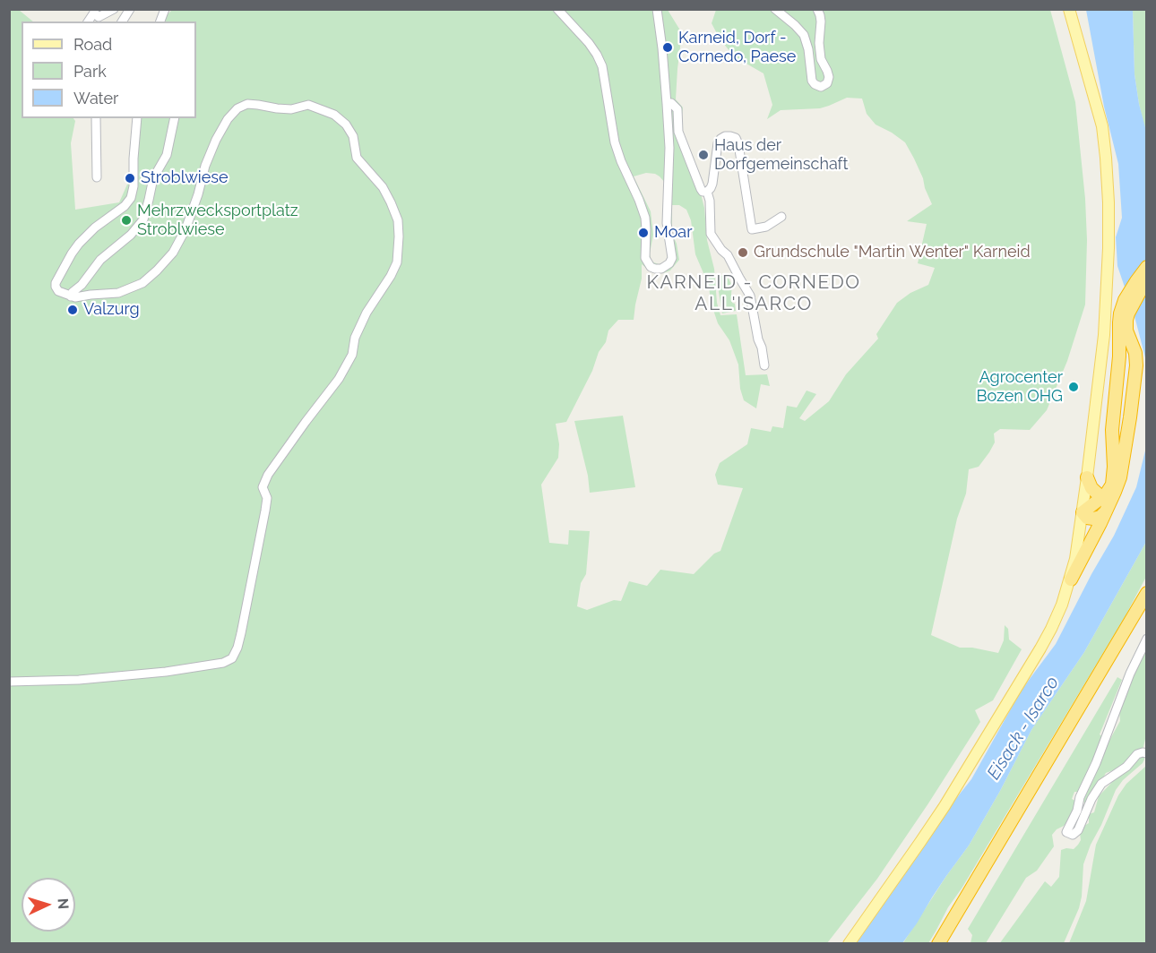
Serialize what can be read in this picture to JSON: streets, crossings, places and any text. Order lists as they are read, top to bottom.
{
  "districts": ["KARNEID - CORNEDO ALL'ISARCO"],
  "water": ["Eisack - Isarco"],
  "places": [
    "Karneid, Dorf - Cornedo, Paese",
    "Haus der Dorfgemeinschaft",
    "Stroblwiese",
    "Mehrzwecksportplatz Stroblwiese",
    "Moar",
    "Grundschule \"Martin Wenter\" Karneid",
    "Valzurg",
    "Agrocenter Bozen OHG"
  ],
  "legend": ["Road", "Park", "Water"],
  "north": "right"
}
